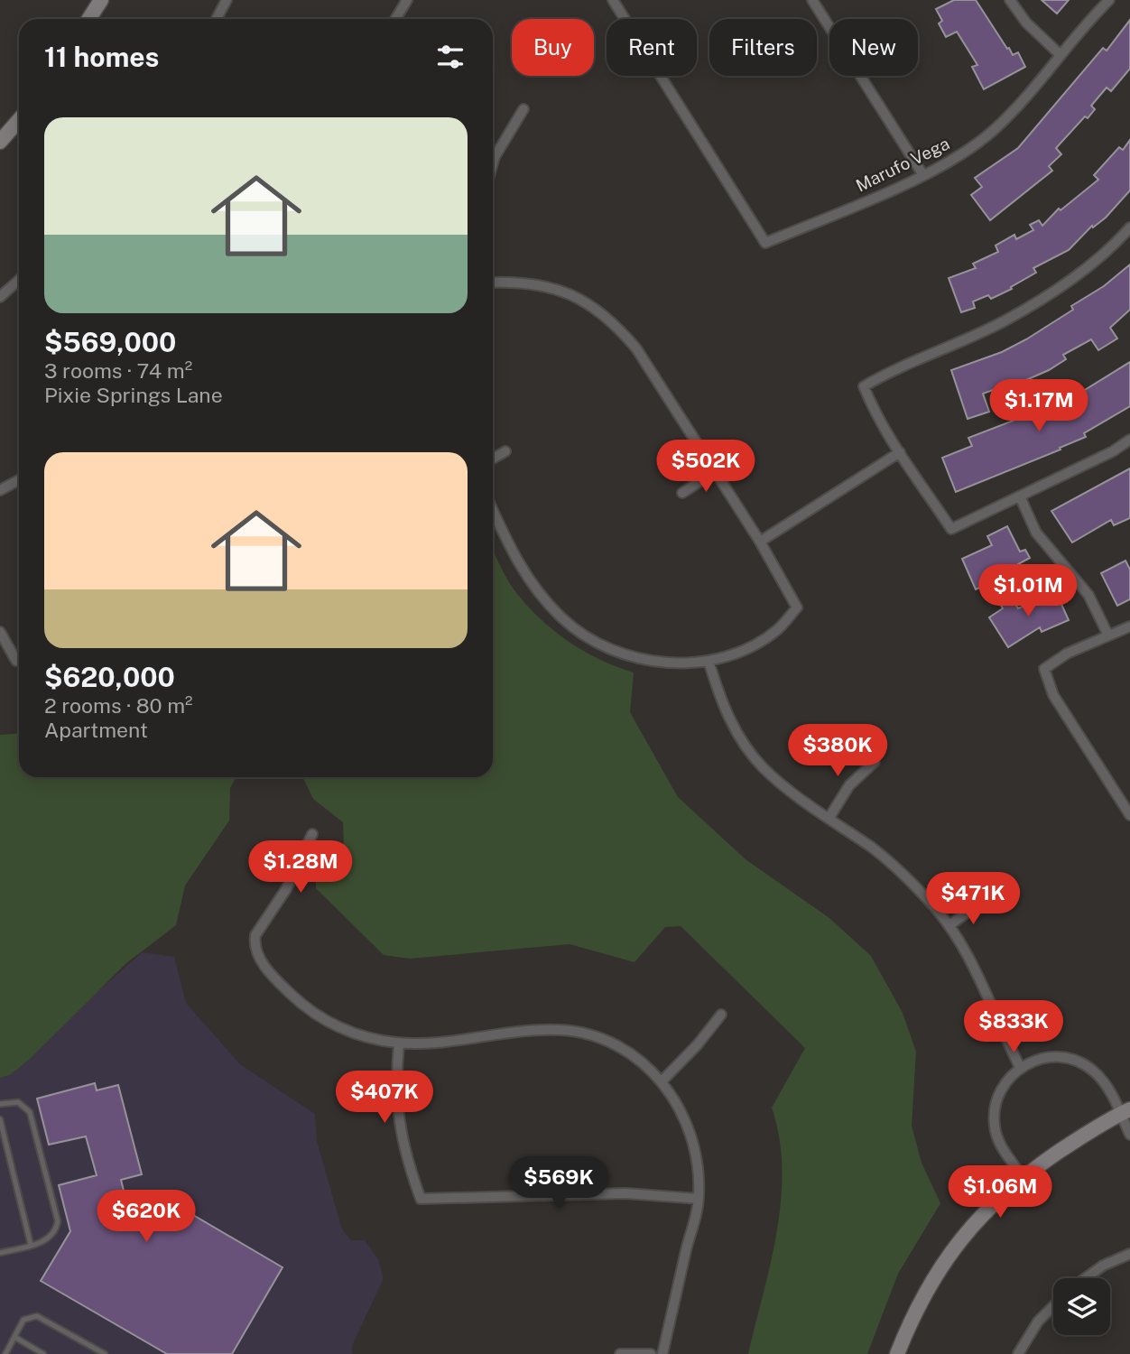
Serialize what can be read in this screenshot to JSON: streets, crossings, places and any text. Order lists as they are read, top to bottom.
{
  "streets": {
    "street": ["Marufo Vega"]
  },
  "page": {
    "chip": [
      "Buy",
      "Rent",
      "Filters",
      "New"
    ],
    "heading": "11 homes",
    "list": [
      {
        "name": "$569,000",
        "note": "3 rooms · 74 m² · Pixie Springs Lane"
      },
      {
        "name": "$620,000",
        "note": "2 rooms · 80 m² · Apartment"
      }
    ],
    "price": [
      "$1.17M",
      "$502K",
      "$1.01M",
      "$380K",
      "$1.28M",
      "$471K",
      "$833K",
      "$407K",
      "$569K",
      "$1.06M",
      "$620K"
    ]
  }
}
